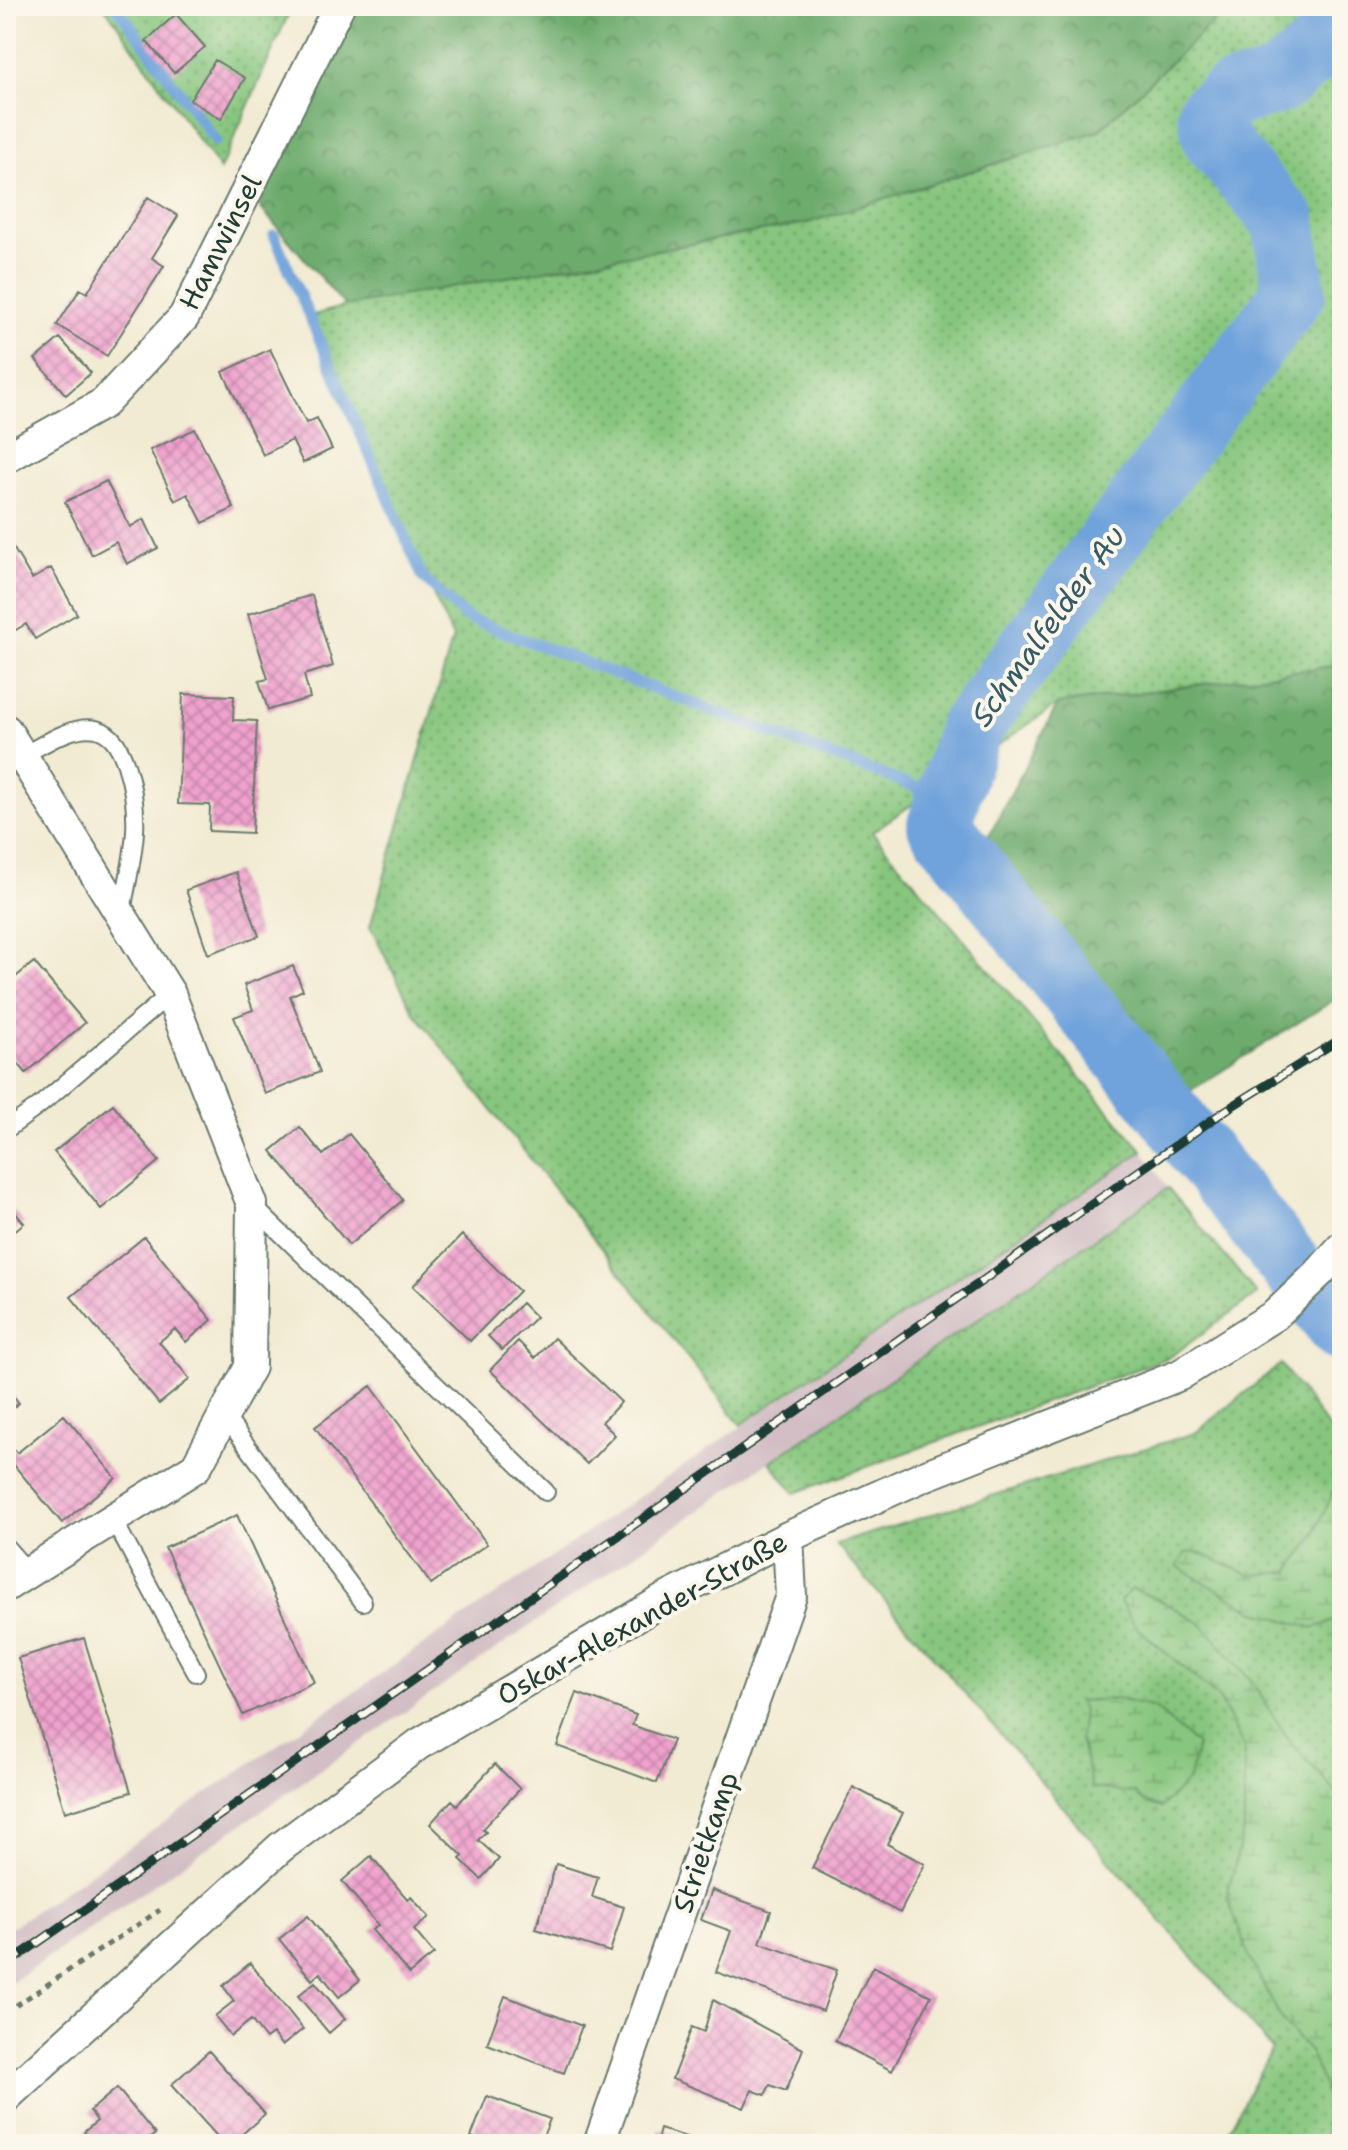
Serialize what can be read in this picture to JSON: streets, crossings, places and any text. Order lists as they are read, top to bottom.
{
  "streets": {
    "street": ["Hamwinsel", "Oskar-Alexander-Straße", "Strietkamp"]
  },
  "crossings": [
    ["Oskar-Alexander-Straße", "Strietkamp"]
  ],
  "water": ["Schmalfelder Au"]
}
